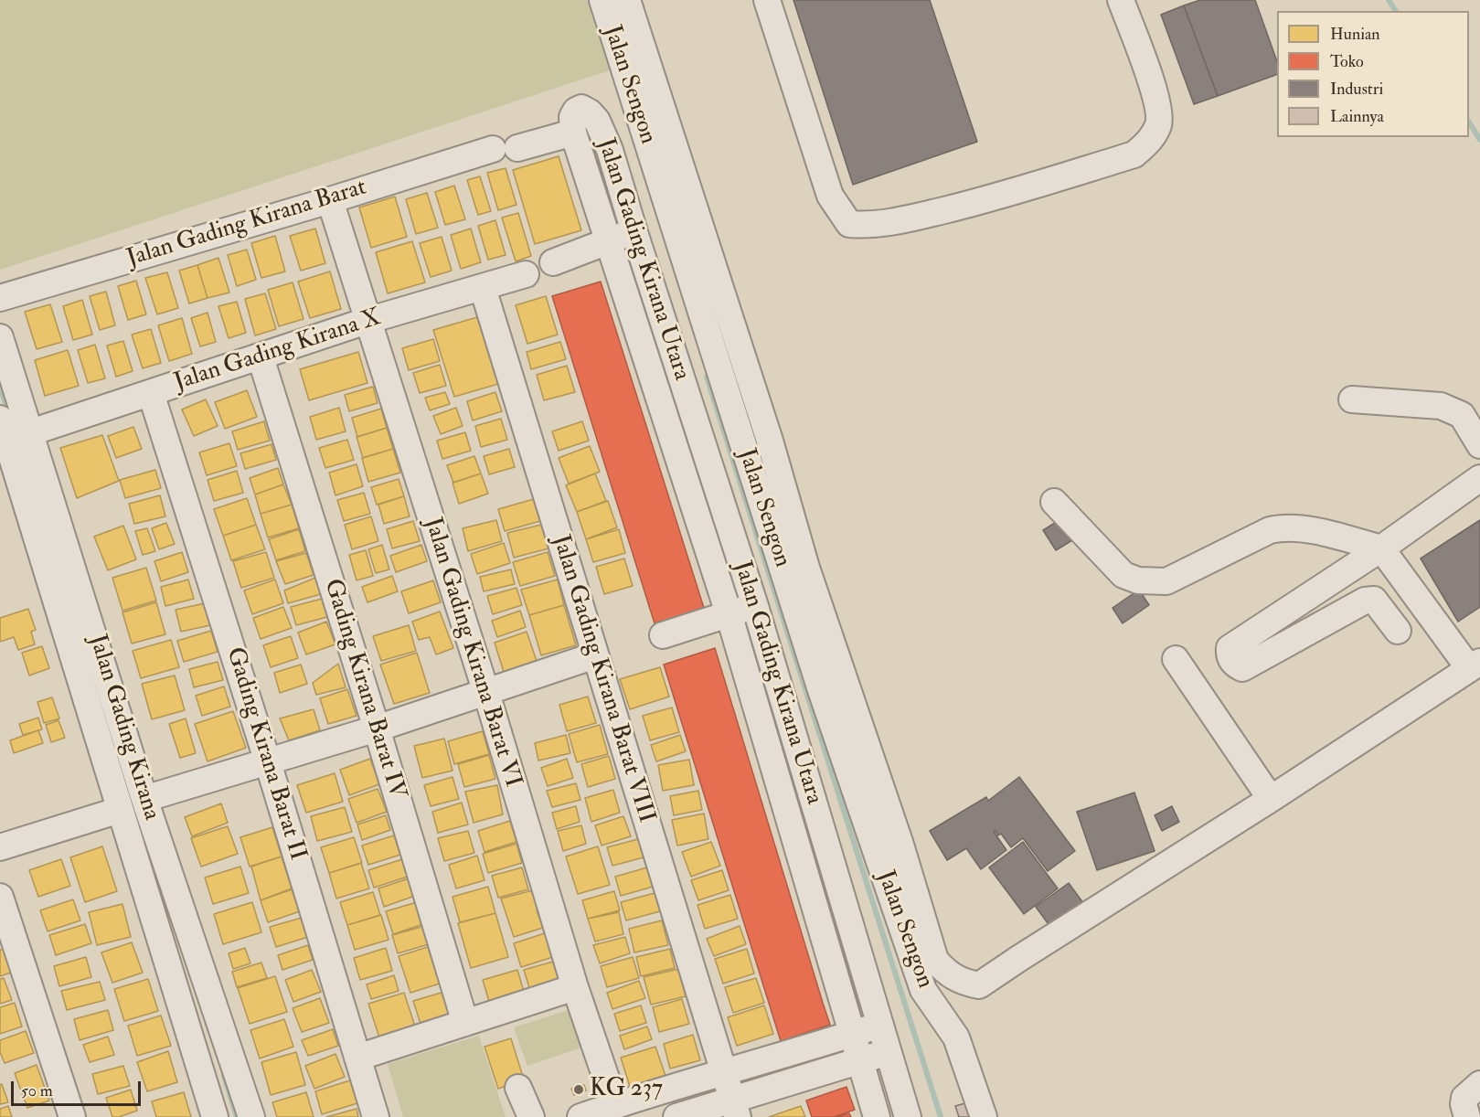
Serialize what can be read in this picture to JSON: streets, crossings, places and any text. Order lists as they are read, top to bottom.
{
  "streets": {
    "street": [
      "Jalan Sengon",
      "Jalan Gading Kirana Barat",
      "Jalan Gading Kirana Utara",
      "Jalan Gading Kirana X",
      "Jalan Gading Kirana Barat VI",
      "Jalan Gading Kirana Barat VIII",
      "Gading Kirana Barat IV",
      "Jalan Gading Kirana",
      "Gading Kirana Barat II"
    ]
  },
  "crossings": [
    ["Jalan Gading Kirana Barat", "Jalan Gading Kirana Utara"],
    ["Jalan Gading Kirana Barat", "Jalan Gading Kirana Barat VI"],
    ["Jalan Gading Kirana X", "Jalan Gading Kirana Barat VI"],
    ["Jalan Gading Kirana X", "Jalan Gading Kirana Barat VIII"],
    ["Jalan Gading Kirana X", "Gading Kirana Barat IV"],
    ["Jalan Gading Kirana X", "Jalan Gading Kirana"],
    ["Jalan Gading Kirana X", "Gading Kirana Barat II"]
  ],
  "places": ["KG 237"],
  "legend": [
    "Hunian",
    "Toko",
    "Industri",
    "Lainnya"
  ],
  "scale_bar": "50 m"
}
